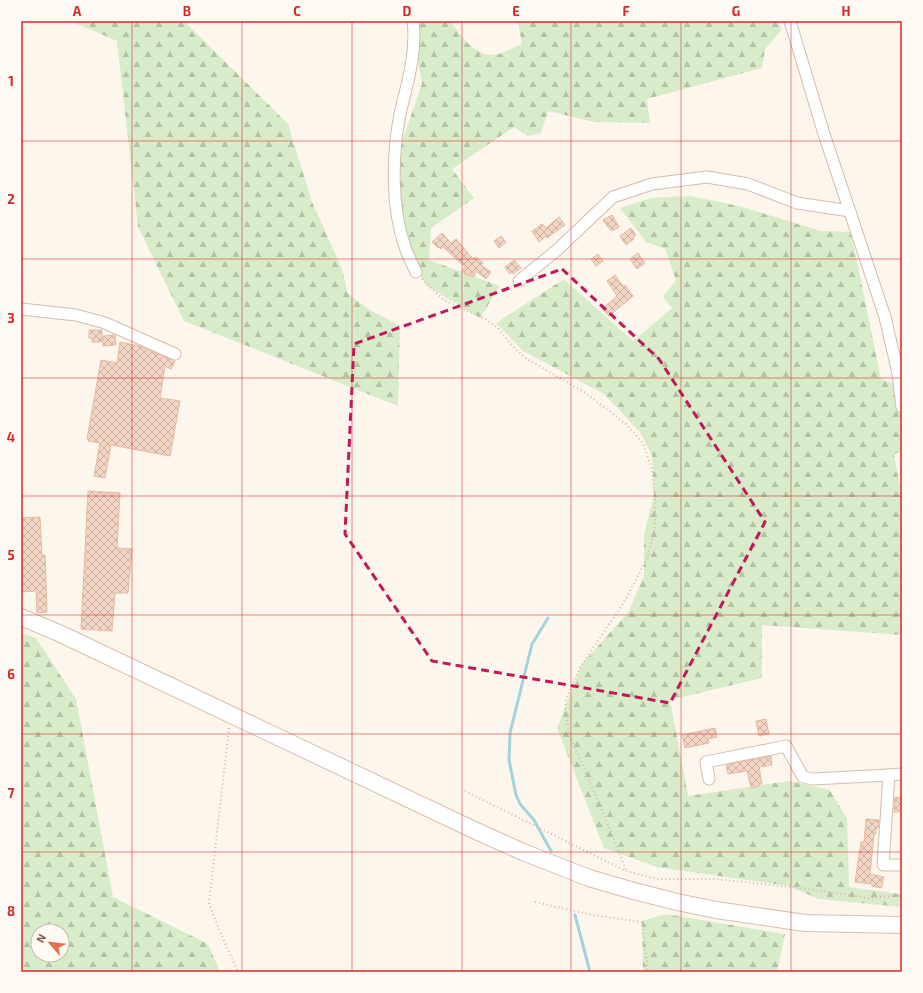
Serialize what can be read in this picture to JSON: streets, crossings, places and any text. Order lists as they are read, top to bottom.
{
  "north": "top left",
  "grid": {
    "columns": [
      "A",
      "B",
      "C",
      "D",
      "E",
      "F",
      "G",
      "H"
    ],
    "rows": [
      "1",
      "2",
      "3",
      "4",
      "5",
      "6",
      "7",
      "8"
    ]
  }
}
